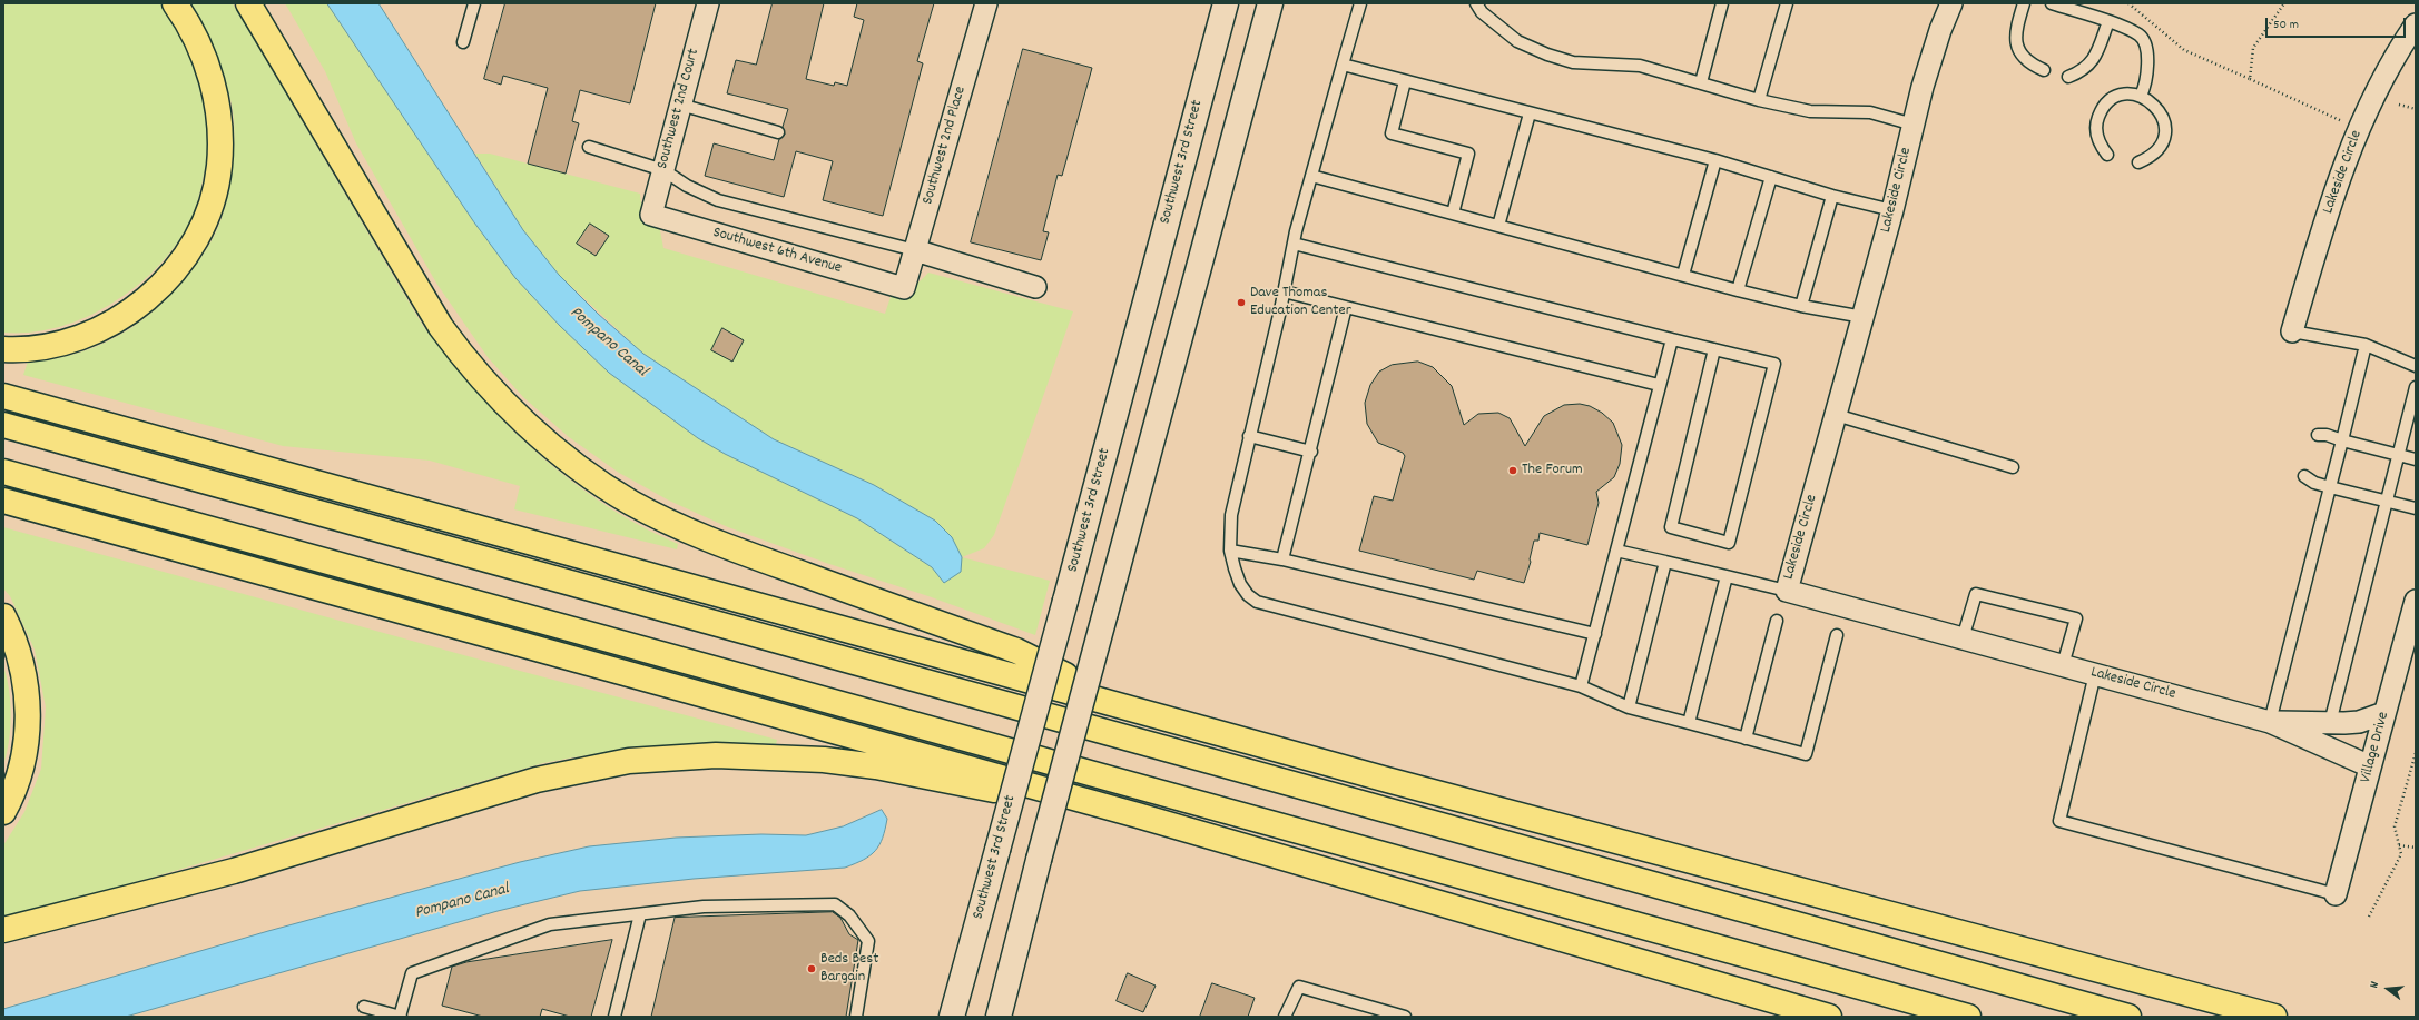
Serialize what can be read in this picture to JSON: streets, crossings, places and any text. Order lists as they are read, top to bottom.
{
  "streets": {
    "street": [
      "Southwest 2nd Court",
      "Southwest 2nd Place",
      "Southwest 3rd Street",
      "Lakeside Circle",
      "Southwest 6th Avenue",
      "Village Drive"
    ]
  },
  "crossings": [
    ["Southwest 2nd Court", "Southwest 6th Avenue"],
    ["Southwest 2nd Place", "Southwest 6th Avenue"],
    ["Lakeside Circle", "Village Drive"]
  ],
  "water": ["Pompano Canal"],
  "places": ["Dave Thomas Education Center", "The Forum", "Beds Best Bargain"],
  "scale_bar": "50 m",
  "north": "left"
}
